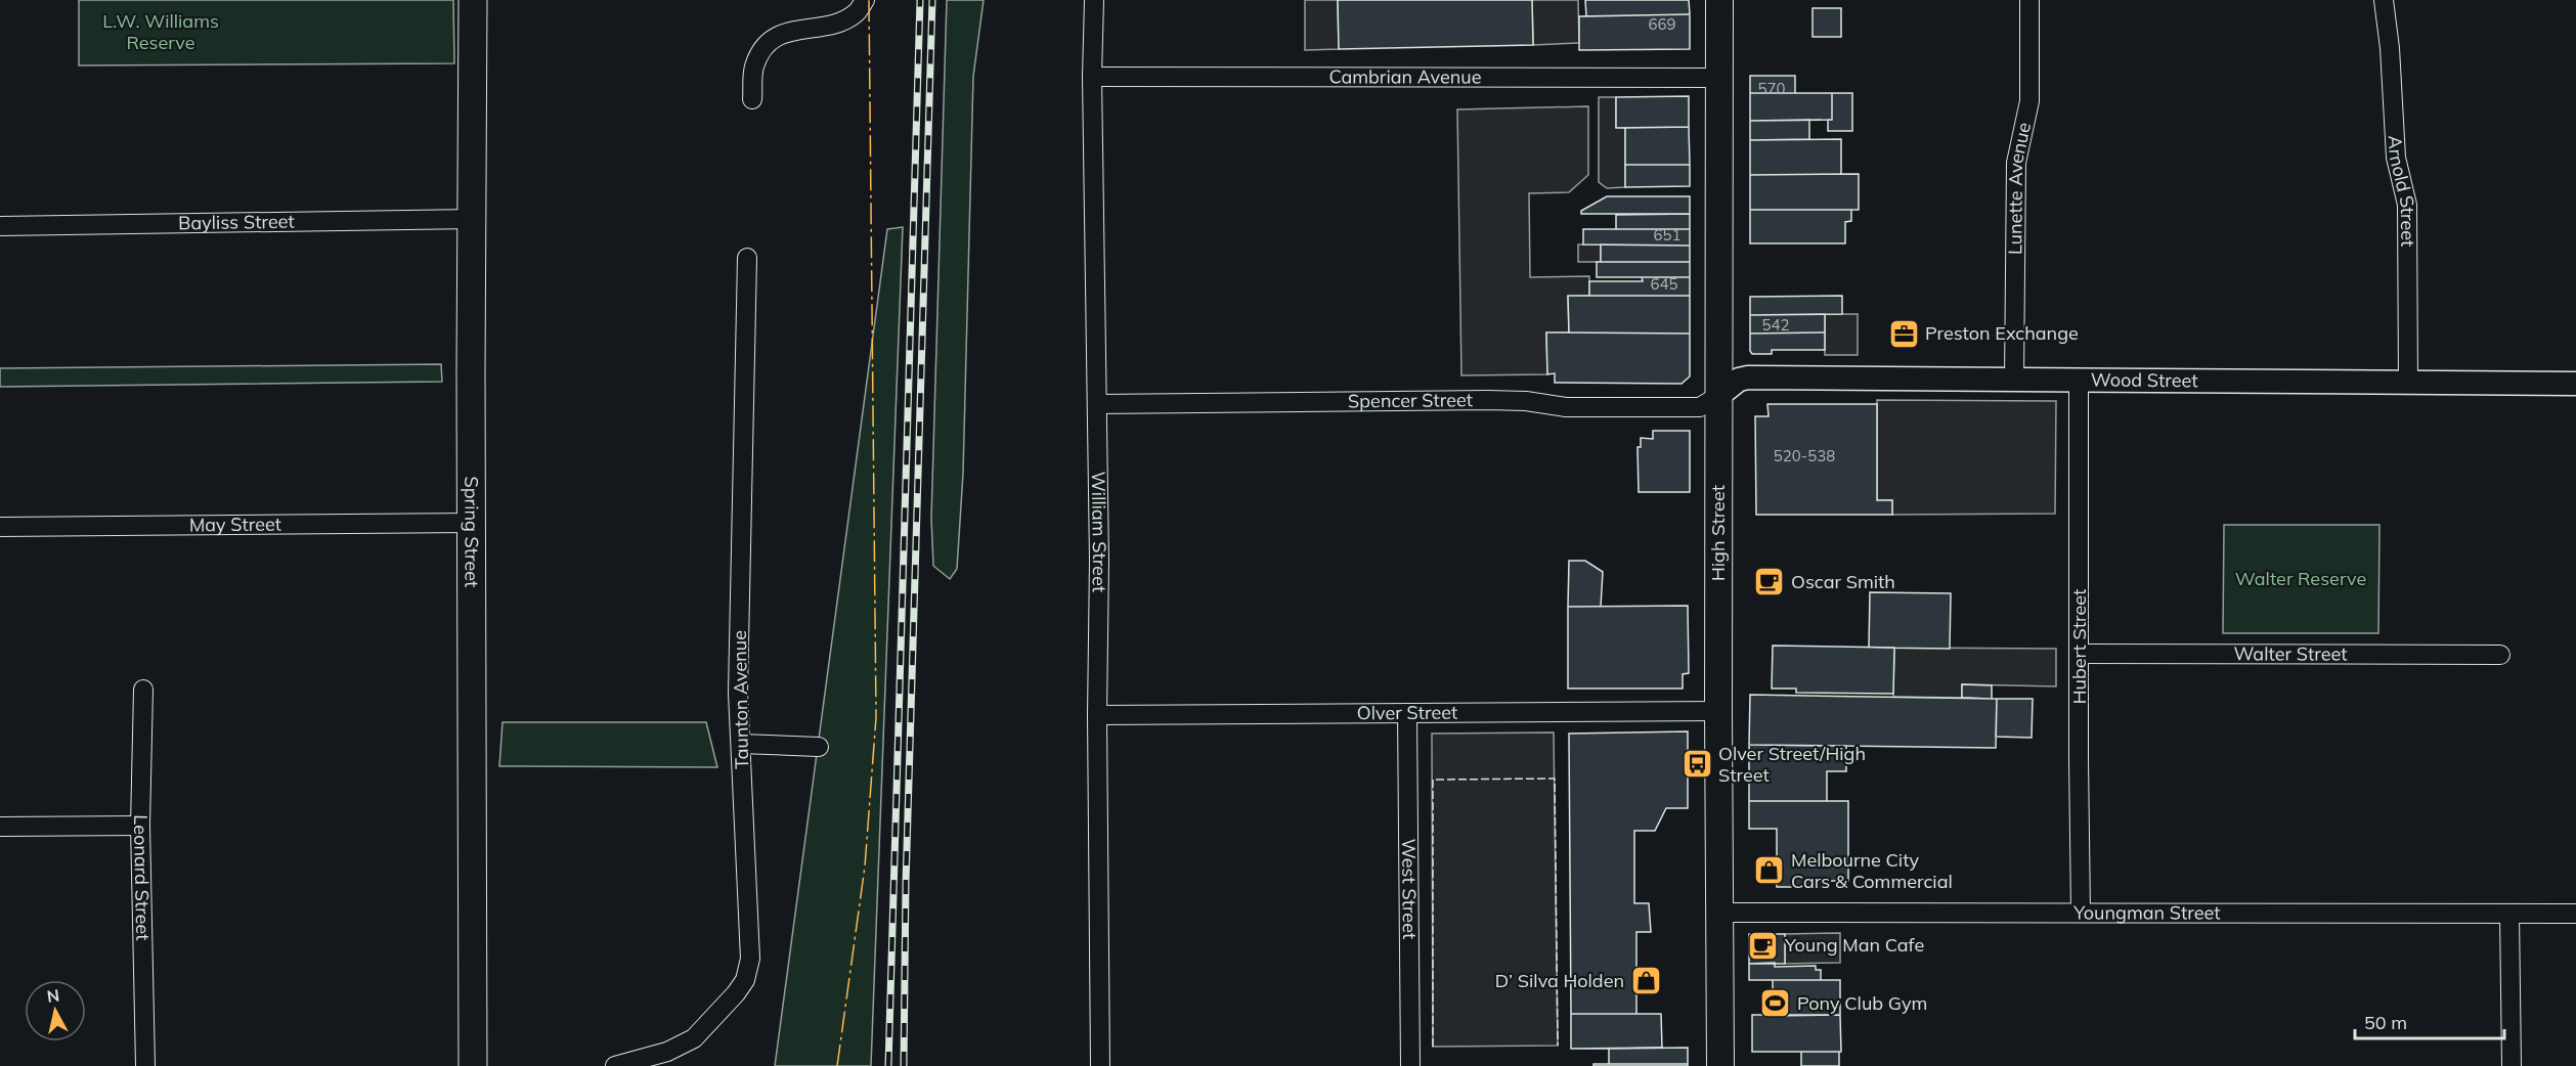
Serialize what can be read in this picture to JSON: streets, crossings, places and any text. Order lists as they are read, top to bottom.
{
  "streets": {
    "main road": ["Spring Street", "High Street"],
    "street": [
      "Cambrian Avenue",
      "Lunette Avenue",
      "Arnold Street",
      "Bayliss Street",
      "Wood Street",
      "Spencer Street",
      "May Street",
      "William Street",
      "Hubert Street",
      "Walter Street",
      "Taunton Avenue",
      "Olver Street",
      "Leonard Street",
      "West Street",
      "Youngman Street"
    ]
  },
  "crossings": [
    ["Cambrian Avenue", "William Street"],
    ["Cambrian Avenue", "High Street"],
    ["Lunette Avenue", "Wood Street"],
    ["Arnold Street", "Wood Street"],
    ["Bayliss Street", "Spring Street"],
    ["Wood Street", "Spencer Street"],
    ["Wood Street", "High Street"],
    ["Wood Street", "Hubert Street"],
    ["Spencer Street", "William Street"],
    ["Spencer Street", "High Street"],
    ["May Street", "Spring Street"],
    ["William Street", "Olver Street"],
    ["High Street", "Olver Street"],
    ["High Street", "Youngman Street"],
    ["Hubert Street", "Walter Street"],
    ["Hubert Street", "Youngman Street"],
    ["Olver Street", "West Street"]
  ],
  "parks": ["L.W. Williams Reserve", "Walter Reserve"],
  "places": {
    "office": ["Preston Exchange"],
    "cafe": ["Oscar Smith", "Young Man Cafe"],
    "bus stop": ["Olver Street/High Street"],
    "shop": ["Melbourne City Cars & Commercial", "D’ Silva Holden"],
    "sports": ["Pony Club Gym"]
  },
  "house_numbers": [
    "669",
    "570",
    "651",
    "645",
    "542",
    "520-538"
  ],
  "scale_bar": "50 m",
  "north": "top"
}
